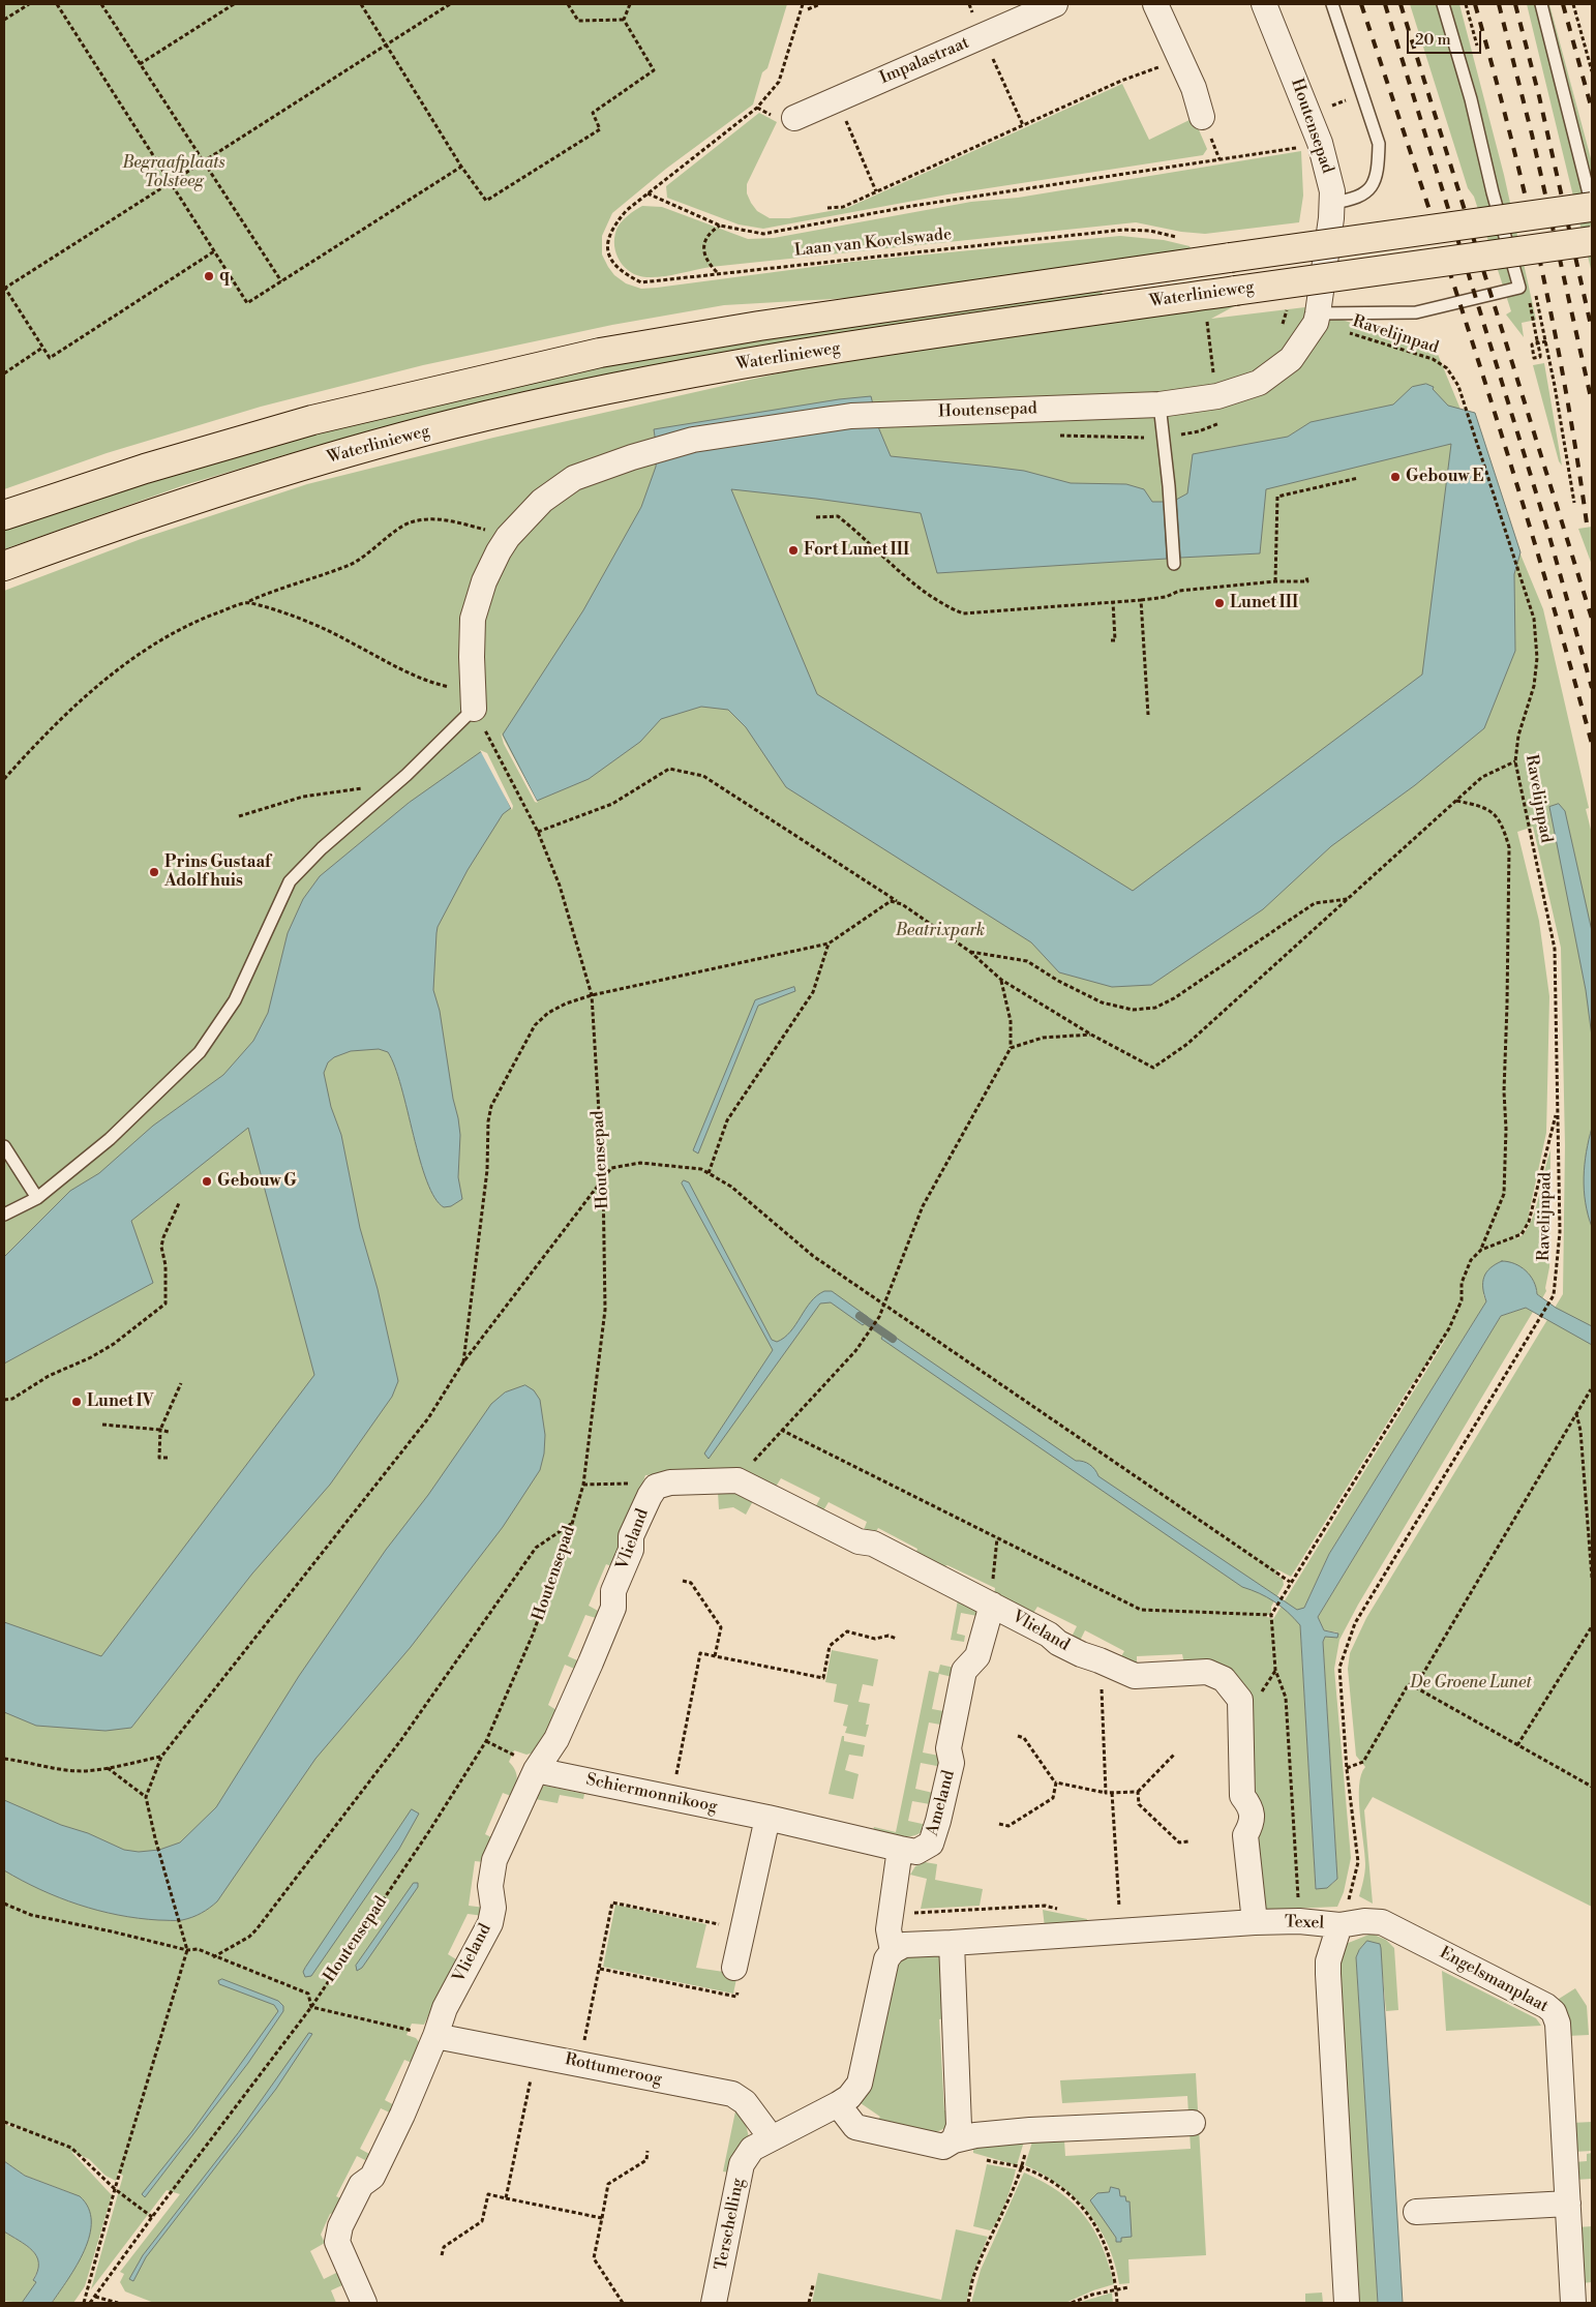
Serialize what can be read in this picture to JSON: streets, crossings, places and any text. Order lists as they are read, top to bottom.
{
  "streets": {
    "main road": ["Waterlinieweg"],
    "street": [
      "Impalastraat",
      "Houtensepad",
      "Vlieland",
      "Schiermonnikoog",
      "Ameland",
      "Texel",
      "Engelsmanplaat",
      "Rottumeroog",
      "Terschelling"
    ],
    "path": ["Laan van Kovelswade", "Ravelijnpad"]
  },
  "crossings": [
    ["Houtensepad", "Laan van Kovelswade"],
    ["Houtensepad", "Ravelijnpad"],
    ["Ravelijnpad", "Texel"],
    ["Ravelijnpad", "Engelsmanplaat"],
    ["Vlieland", "Schiermonnikoog"],
    ["Vlieland", "Ameland"],
    ["Vlieland", "Texel"],
    ["Vlieland", "Rottumeroog"],
    ["Schiermonnikoog", "Ameland"],
    ["Texel", "Engelsmanplaat"],
    ["Rottumeroog", "Terschelling"]
  ],
  "parks": ["Begraafplaats Tolsteeg", "Beatrixpark", "De Groene Lunet"],
  "places": [
    "q",
    "Gebouw E",
    "Fort Lunet III",
    "Lunet III",
    "Prins Gustaaf Adolf huis",
    "Gebouw G",
    "Lunet IV"
  ],
  "scale_bar": "20 m"
}
